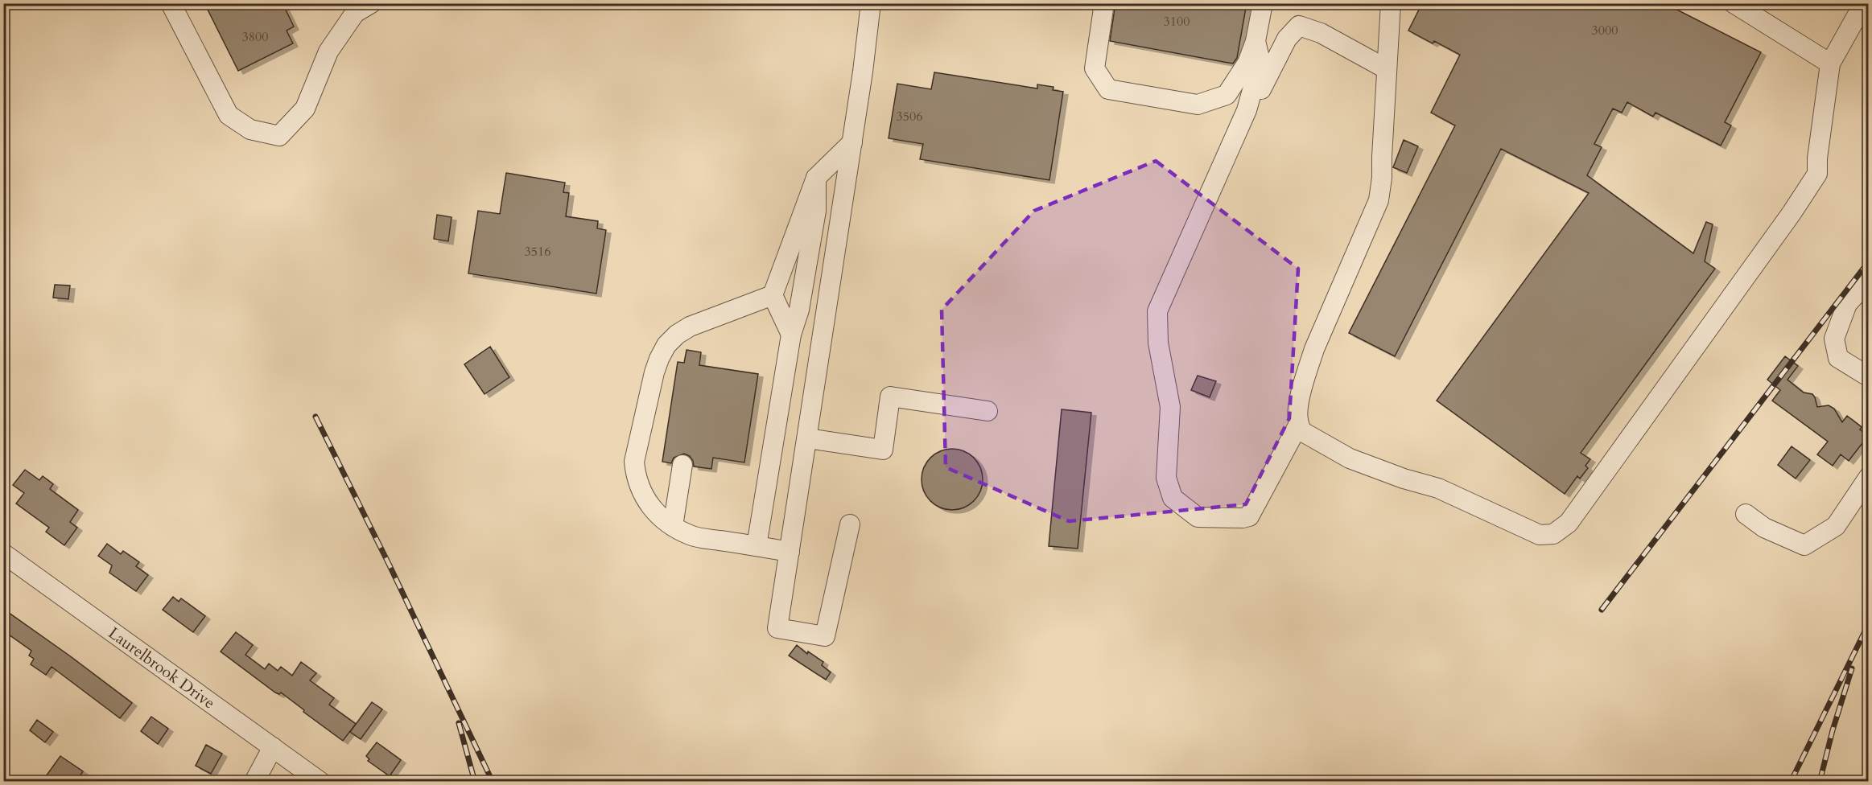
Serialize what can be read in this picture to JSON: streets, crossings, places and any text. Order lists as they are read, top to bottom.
{
  "streets": {
    "street": ["Laurelbrook Drive"]
  },
  "house_numbers": [
    "3100",
    "3000",
    "3800",
    "3506",
    "3516"
  ]
}
